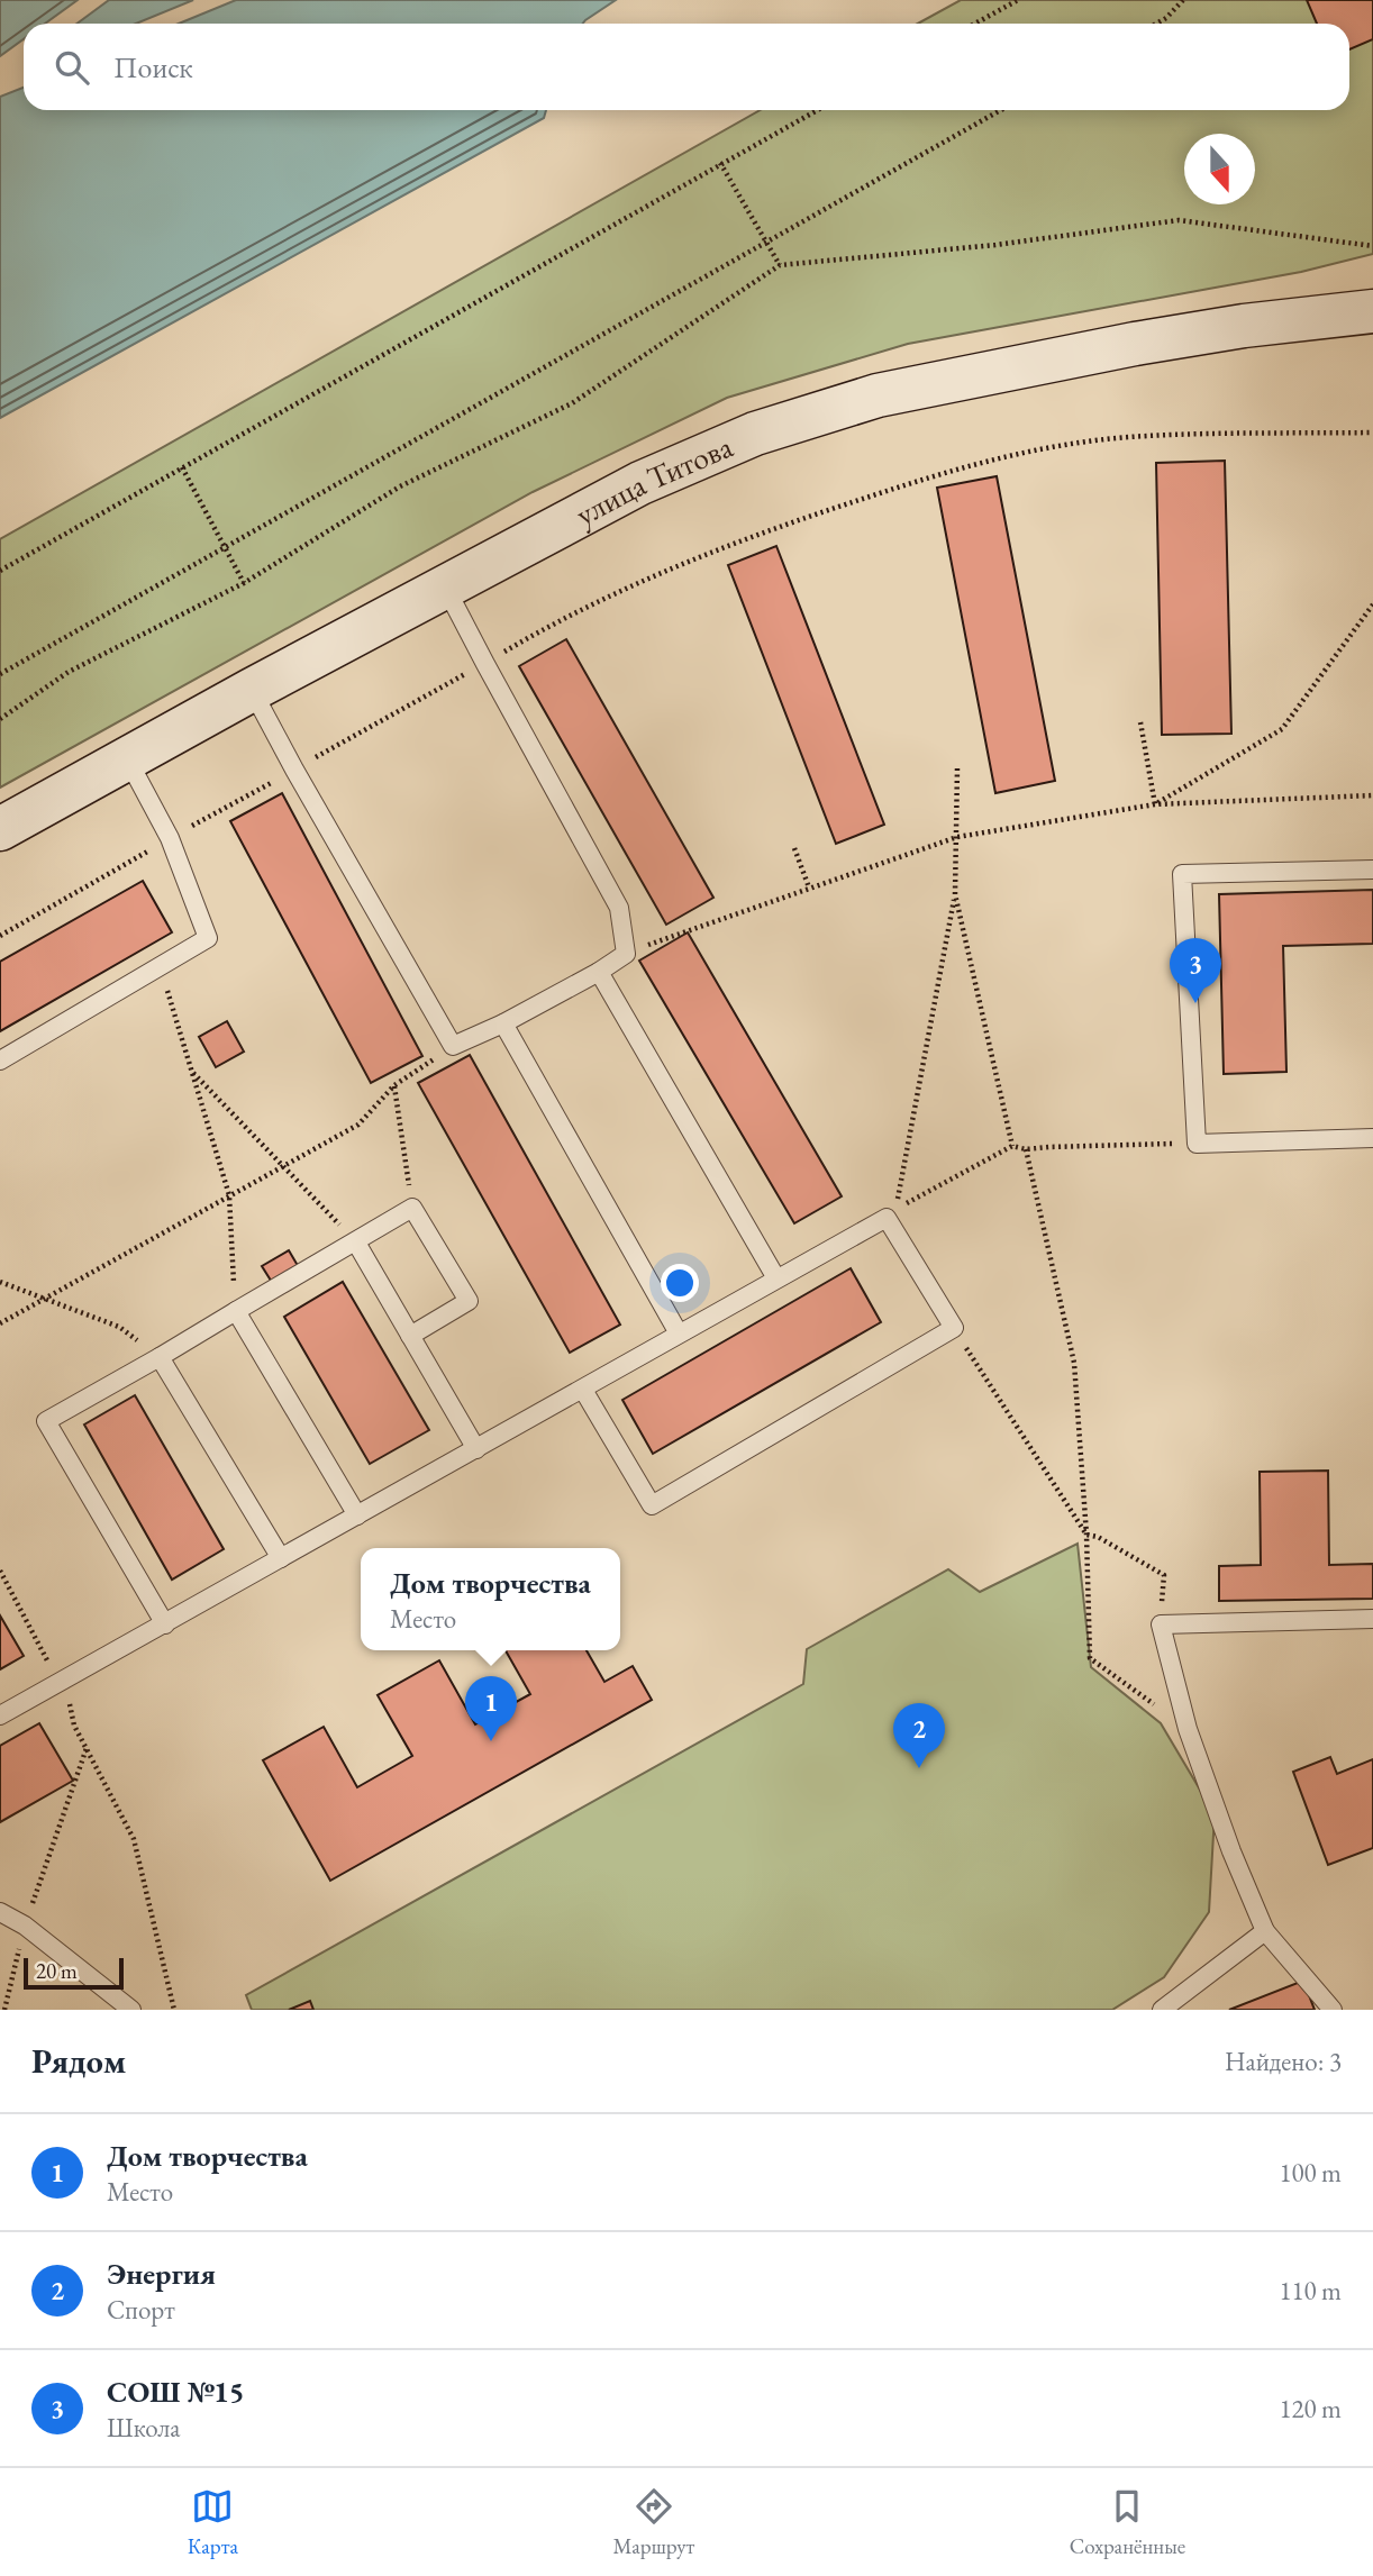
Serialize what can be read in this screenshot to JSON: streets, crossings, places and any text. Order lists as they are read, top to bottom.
{
  "streets": {
    "main road": ["улица Титова"]
  },
  "scale_bar": "20 m",
  "north": "bottom",
  "page": {
    "search": "Поиск",
    "pins": ["3", "1", "2"],
    "popup": ["Дом творчества", "Место"],
    "scale": "20 m",
    "heading": ["Рядом", "Найдено: 3"],
    "list": [
      {
        "mark": "1",
        "name": "Дом творчества",
        "note": "Место",
        "value": "100 m"
      },
      {
        "mark": "2",
        "name": "Энергия",
        "note": "Спорт",
        "value": "110 m"
      },
      {
        "mark": "3",
        "name": "СОШ №15",
        "note": "Школа",
        "value": "120 m"
      }
    ],
    "nav": ["Карта", "Маршрут", "Сохранённые"]
  }
}
